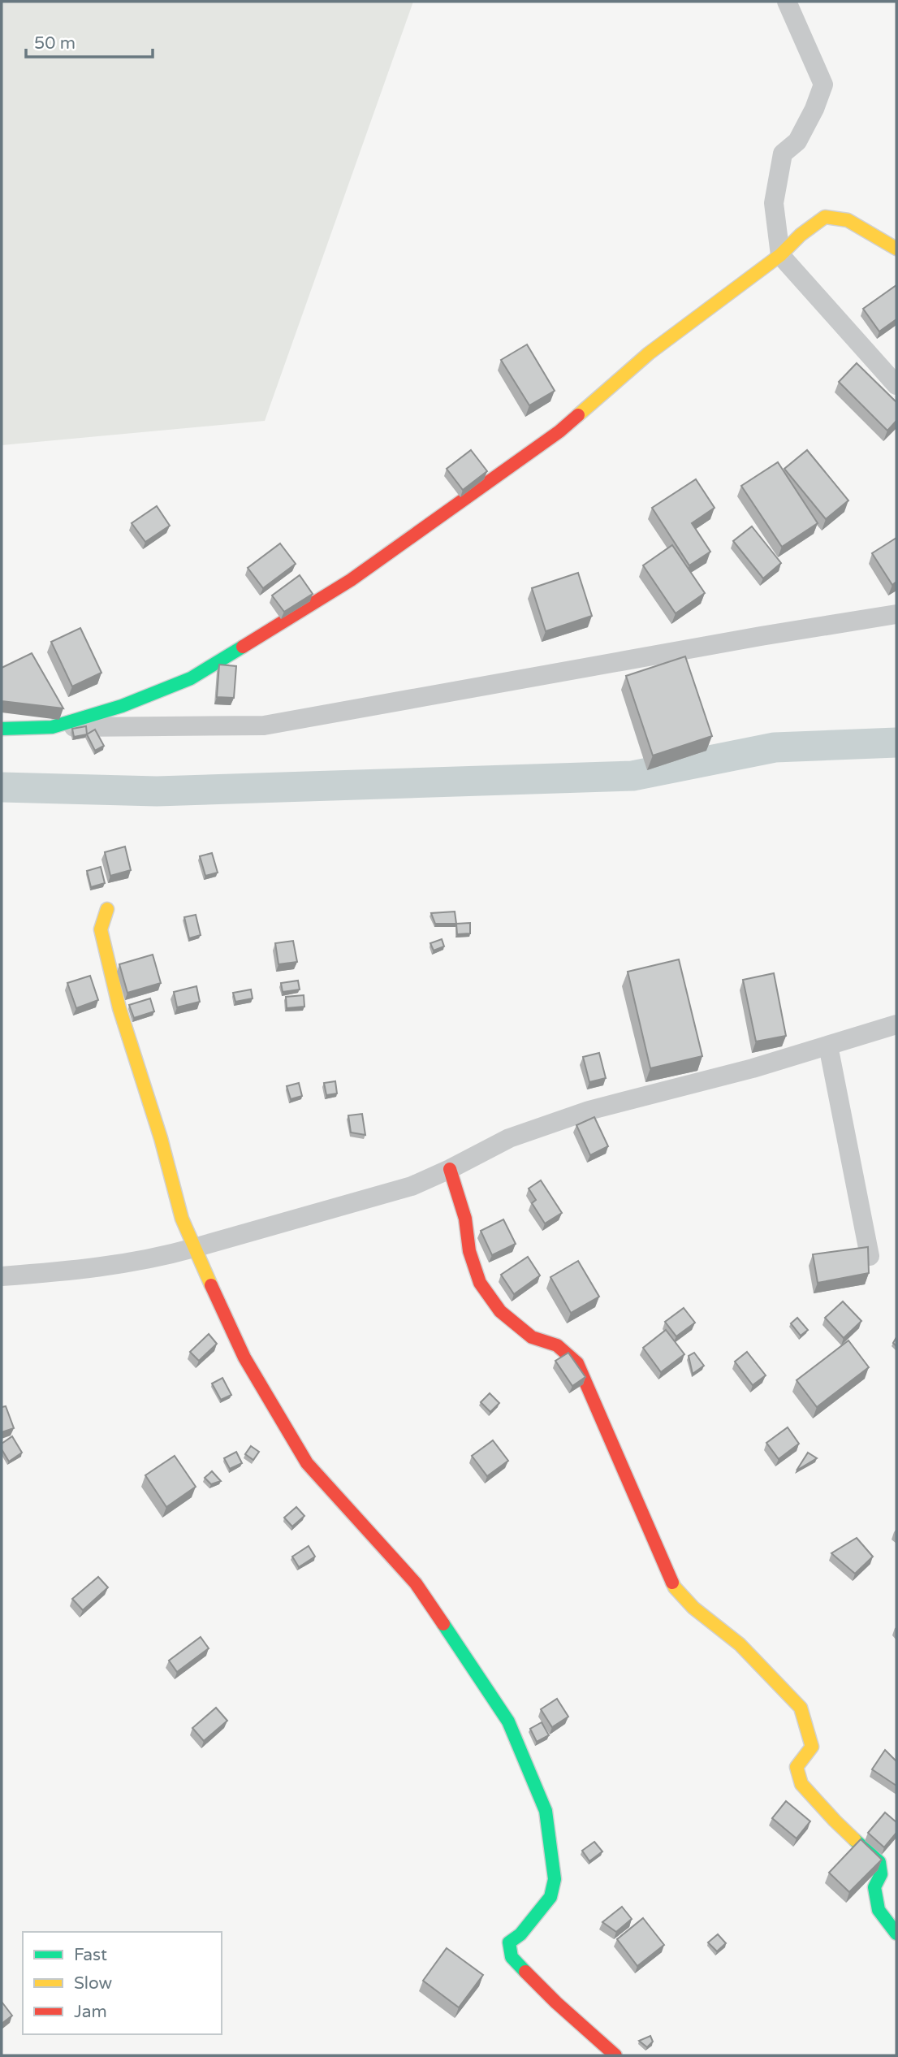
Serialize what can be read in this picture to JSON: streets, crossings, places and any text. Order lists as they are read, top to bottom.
{
  "legend": ["Fast", "Slow", "Jam"],
  "scale_bar": "50 m"
}
